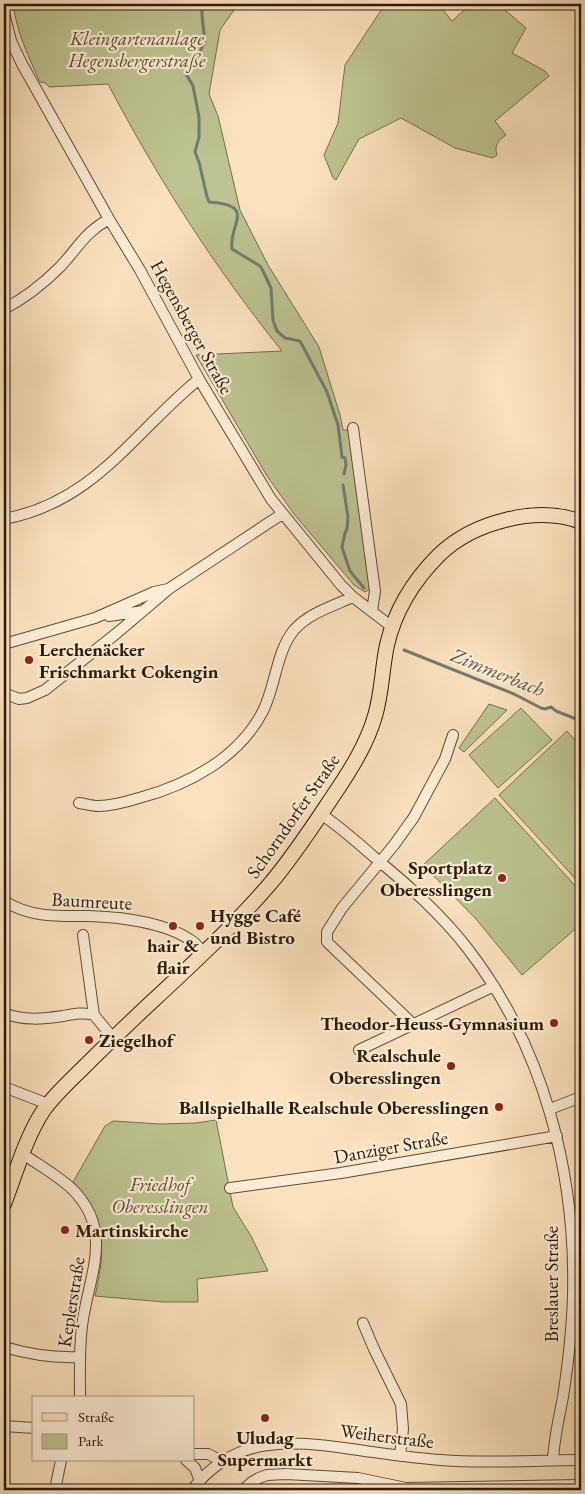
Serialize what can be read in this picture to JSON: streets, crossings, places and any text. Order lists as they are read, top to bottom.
{
  "streets": {
    "main road": ["Schorndorfer Straße"],
    "street": [
      "Hegensberger Straße",
      "Baumreute",
      "Danziger Straße",
      "Breslauer Straße",
      "Keplerstraße",
      "Weiherstraße"
    ]
  },
  "crossings": [
    ["Hegensberger Straße", "Schorndorfer Straße"],
    ["Schorndorfer Straße", "Baumreute"],
    ["Schorndorfer Straße", "Breslauer Straße"],
    ["Schorndorfer Straße", "Keplerstraße"],
    ["Danziger Straße", "Breslauer Straße"],
    ["Breslauer Straße", "Weiherstraße"]
  ],
  "water": ["Zimmerbach"],
  "parks": ["Kleingartenanlage Hegensbergerstraße", "Friedhof Oberesslingen"],
  "places": [
    "Lerchenäcker Frischmarkt Cokengin",
    "Sportplatz Oberesslingen",
    "hair & flair",
    "Hygge Café und Bistro",
    "Theodor-Heuss-Gymnasium",
    "Ziegelhof",
    "Realschule Oberesslingen",
    "Ballspielhalle Realschule Oberesslingen",
    "Martinskirche",
    "Uludag Supermarkt"
  ],
  "legend": ["Straße", "Park"]
}
